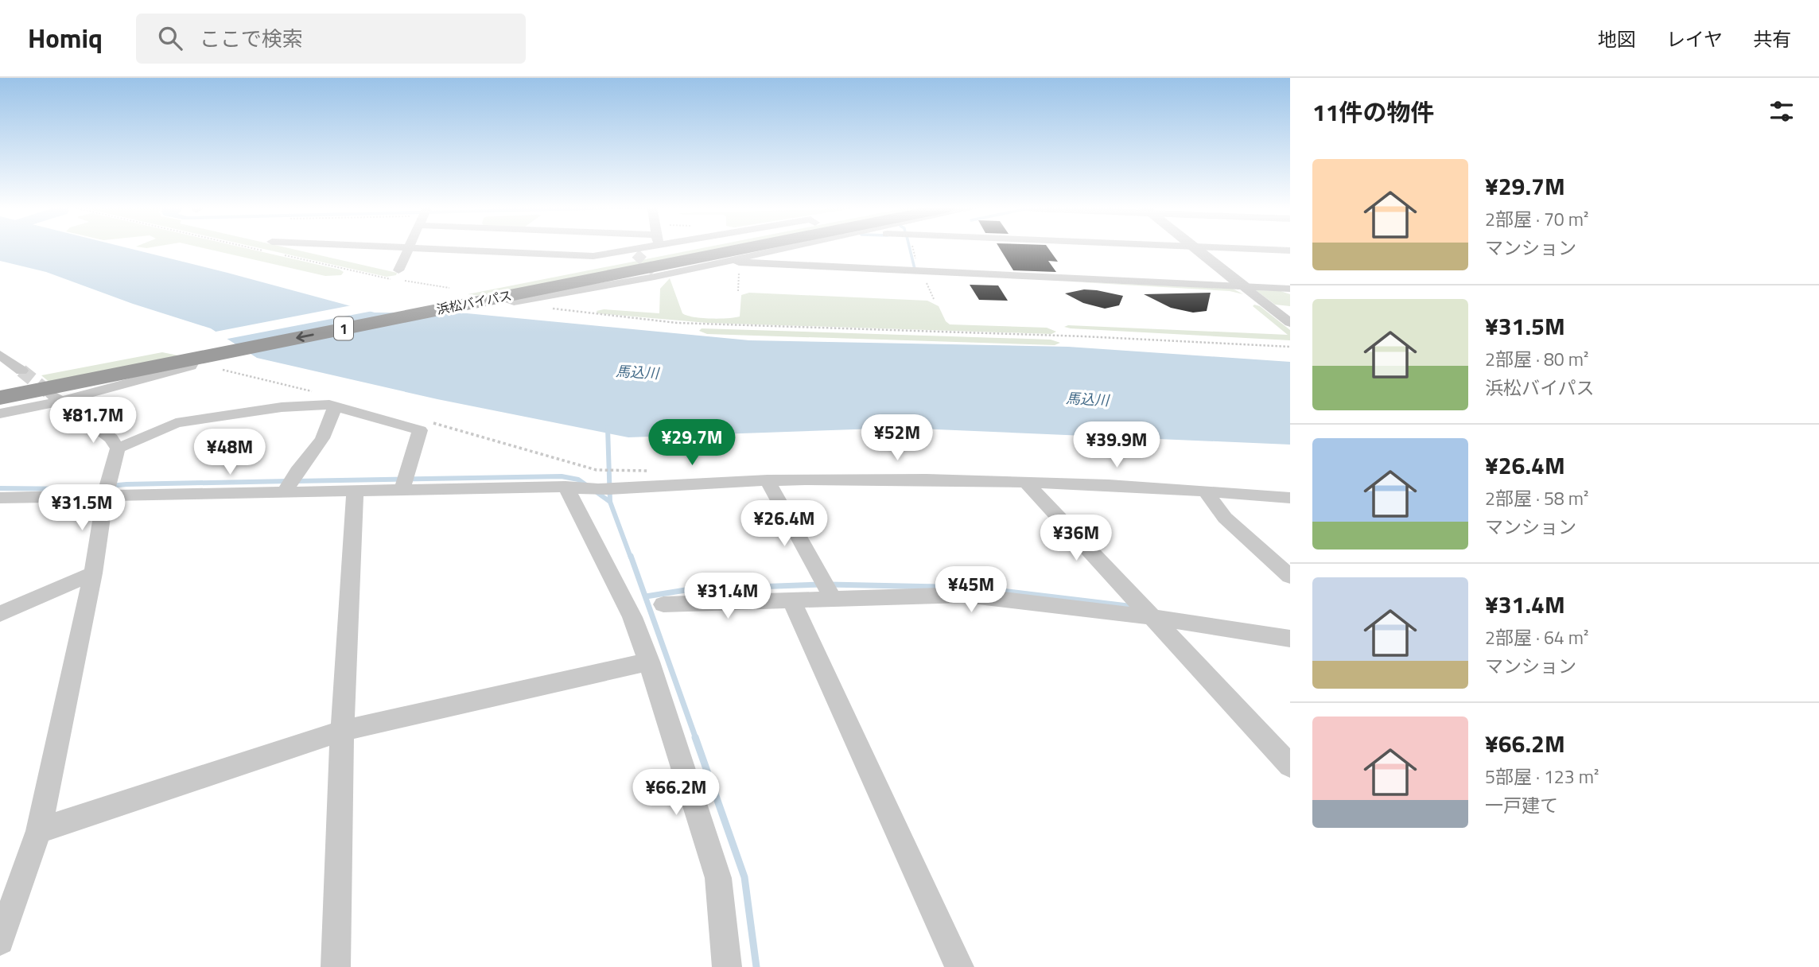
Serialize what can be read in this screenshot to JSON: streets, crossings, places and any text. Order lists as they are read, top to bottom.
{
  "streets": {
    "highway": ["浜松バイパス", "1"]
  },
  "water": ["馬込川"],
  "page": {
    "header": "Homiq",
    "search": "ここで検索",
    "nav": ["地図", "レイヤ", "共有"],
    "heading": "11件の物件",
    "list": [
      {
        "name": "¥29.7M",
        "note": "2部屋 · 70 m² · マンション"
      },
      {
        "name": "¥31.5M",
        "note": "2部屋 · 80 m² · 浜松バイパス"
      },
      {
        "name": "¥26.4M",
        "note": "2部屋 · 58 m² · マンション"
      },
      {
        "name": "¥31.4M",
        "note": "2部屋 · 64 m² · マンション"
      },
      {
        "name": "¥66.2M",
        "note": "5部屋 · 123 m² · 一戸建て"
      }
    ],
    "price": [
      "¥81.7M",
      "¥52M",
      "¥29.7M",
      "¥39.9M",
      "¥48M",
      "¥31.5M",
      "¥26.4M",
      "¥36M",
      "¥45M",
      "¥31.4M",
      "¥66.2M"
    ]
  }
}
